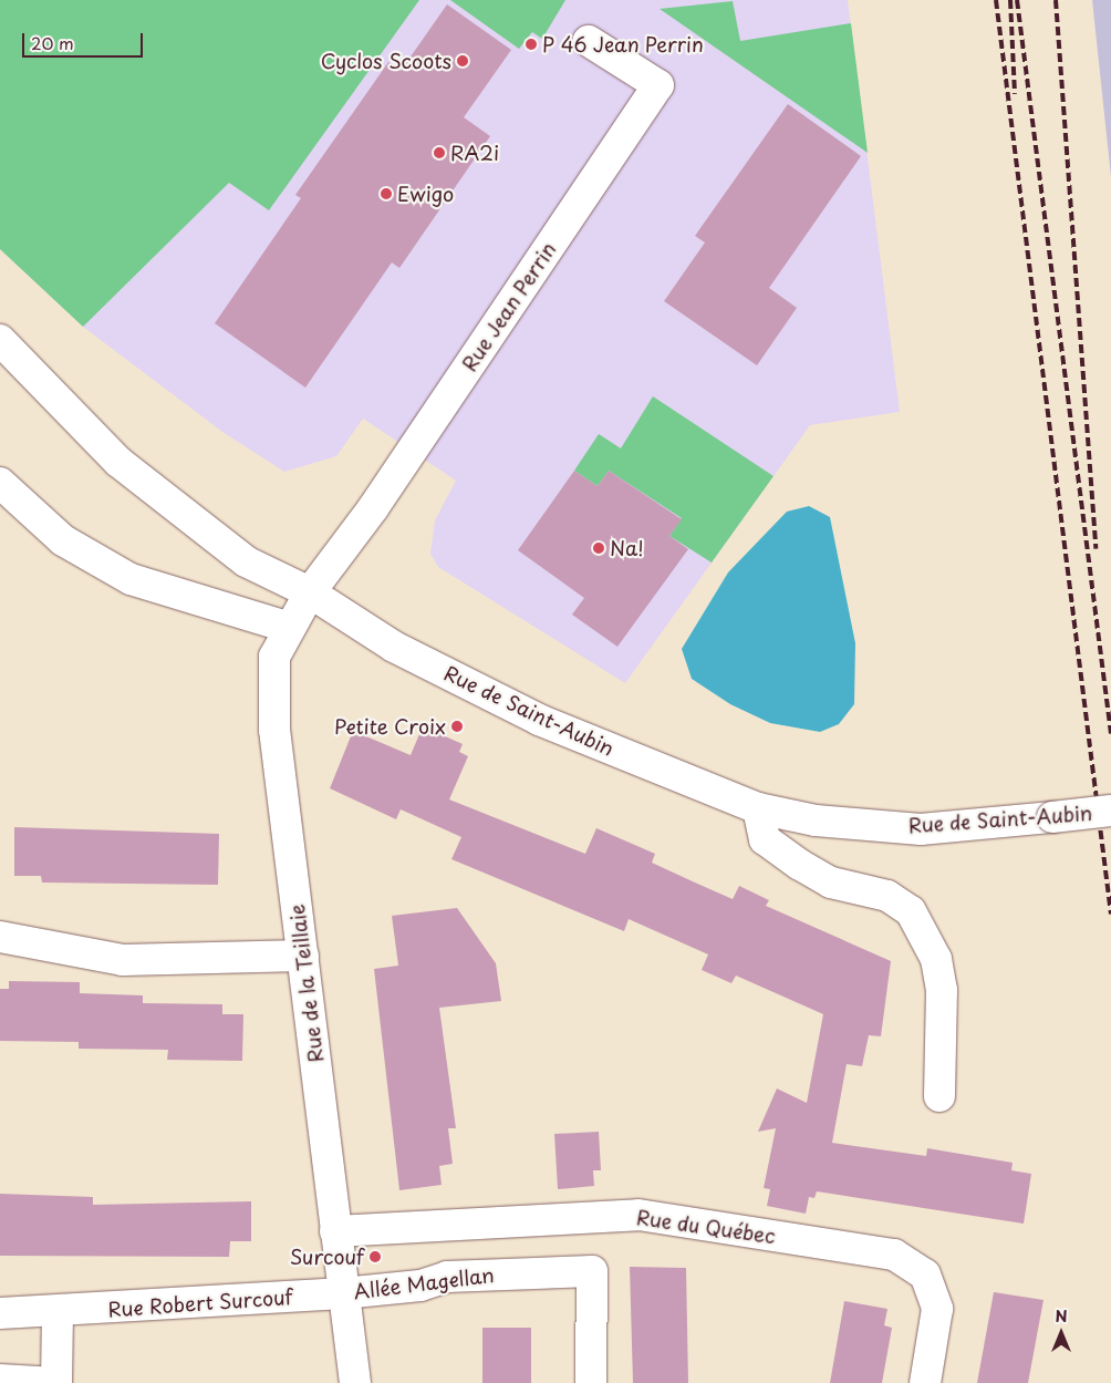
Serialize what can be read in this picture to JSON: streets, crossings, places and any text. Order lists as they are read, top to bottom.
{
  "streets": {
    "street": [
      "Rue Jean Perrin",
      "Rue de Saint-Aubin",
      "Rue de la Teillaie",
      "Rue du Québec",
      "Allée Magellan",
      "Rue Robert Surcouf"
    ]
  },
  "crossings": [
    ["Rue Jean Perrin", "Rue de Saint-Aubin"],
    ["Rue Jean Perrin", "Rue de la Teillaie"],
    ["Rue de Saint-Aubin", "Rue de la Teillaie"],
    ["Rue de la Teillaie", "Rue du Québec"],
    ["Rue de la Teillaie", "Allée Magellan"],
    ["Rue de la Teillaie", "Rue Robert Surcouf"],
    ["Allée Magellan", "Rue Robert Surcouf"]
  ],
  "places": [
    "P 46 Jean Perrin",
    "Cyclos Scoots",
    "RA2i",
    "Ewigo",
    "Na!",
    "Petite Croix",
    "Surcouf"
  ],
  "scale_bar": "20 m",
  "north": "top"
}
